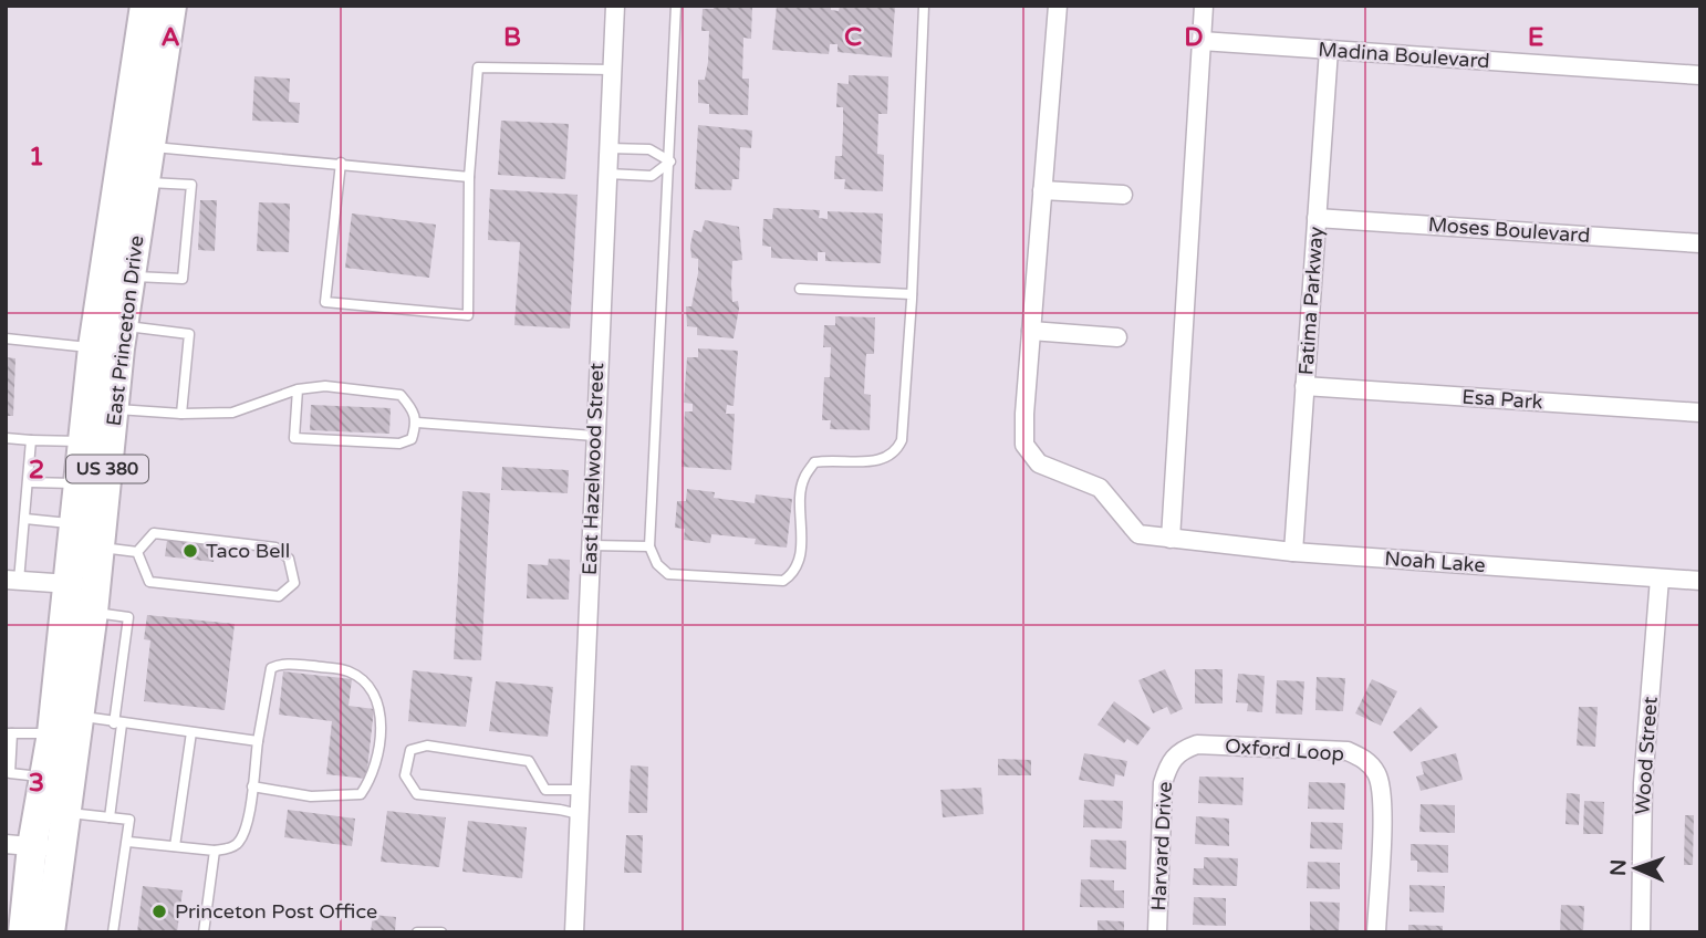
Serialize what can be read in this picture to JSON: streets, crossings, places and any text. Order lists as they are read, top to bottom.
{
  "streets": {
    "highway": ["East Princeton Drive", "US 380"],
    "street": [
      "Madina Boulevard",
      "Moses Boulevard",
      "Fatima Parkway",
      "Esa Park",
      "East Hazelwood Street",
      "Noah Lake",
      "Oxford Loop",
      "Wood Street",
      "Harvard Drive"
    ]
  },
  "crossings": [
    ["Madina Boulevard", "Fatima Parkway"],
    ["Moses Boulevard", "Fatima Parkway"],
    ["Fatima Parkway", "Esa Park"],
    ["Fatima Parkway", "Noah Lake"],
    ["Noah Lake", "Wood Street"],
    ["Oxford Loop", "Harvard Drive"]
  ],
  "places": ["Taco Bell", "Princeton Post Office"],
  "north": "left",
  "grid": {
    "columns": [
      "A",
      "B",
      "C",
      "D",
      "E"
    ],
    "rows": ["1", "2", "3"]
  }
}
